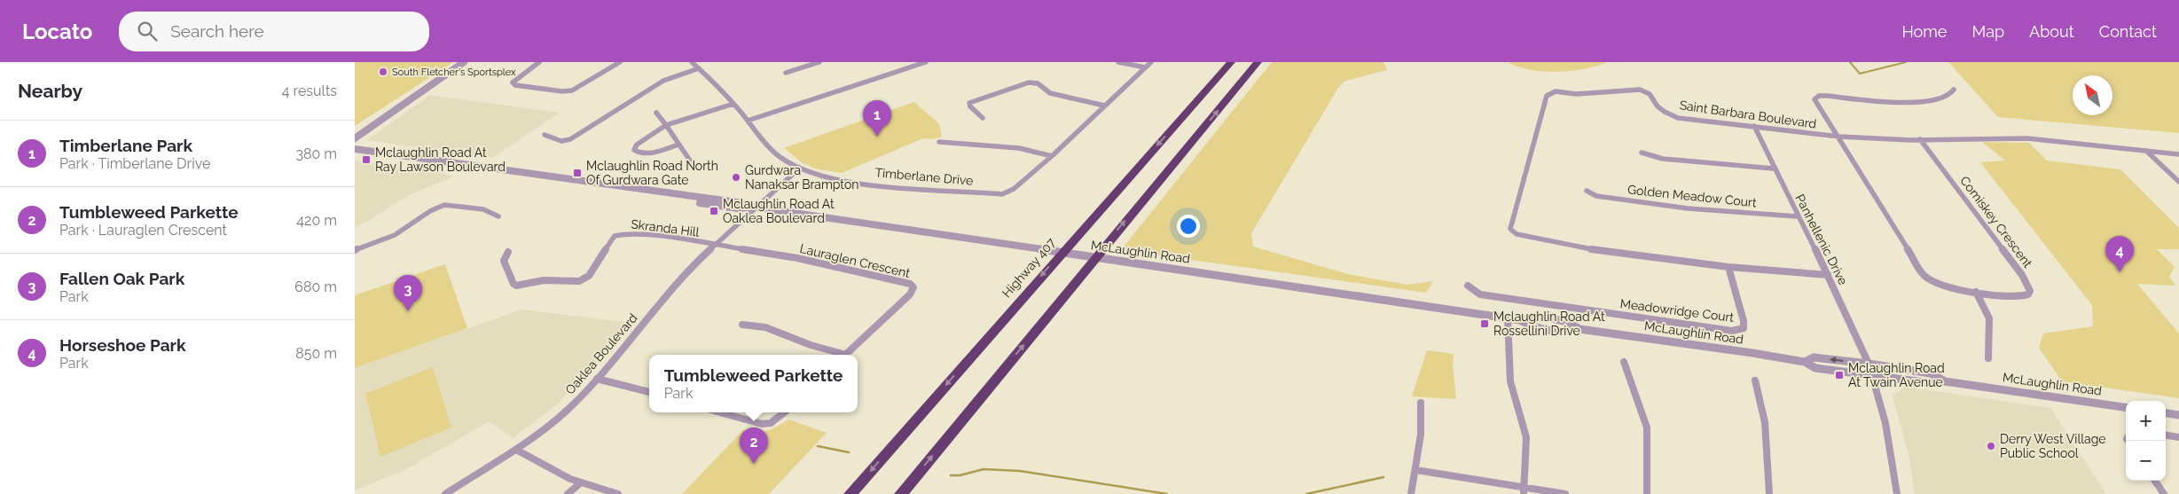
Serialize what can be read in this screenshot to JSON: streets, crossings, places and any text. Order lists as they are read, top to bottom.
{
  "streets": {
    "highway": ["Highway 407"],
    "street": [
      "Saint Barbara Boulevard",
      "Timberlane Drive",
      "Golden Meadow Court",
      "Comiskey Crescent",
      "Skranda Hill",
      "Panhellenic Drive",
      "McLaughlin Road",
      "Lauraglen Crescent",
      "Meadowridge Court",
      "Oaklea Boulevard"
    ]
  },
  "crossings": [
    ["Saint Barbara Boulevard", "Comiskey Crescent"],
    ["Saint Barbara Boulevard", "Panhellenic Drive"],
    ["Saint Barbara Boulevard", "Meadowridge Court"],
    ["Timberlane Drive", "Oaklea Boulevard"],
    ["Golden Meadow Court", "Panhellenic Drive"],
    ["Skranda Hill", "Lauraglen Crescent"],
    ["Skranda Hill", "Oaklea Boulevard"],
    ["Panhellenic Drive", "McLaughlin Road"],
    ["McLaughlin Road", "Oaklea Boulevard"],
    ["Lauraglen Crescent", "Oaklea Boulevard"]
  ],
  "places": {
    "other": ["South Fletcher's Sportsplex", "Gurdwara Nanaksar Brampton", "Derry West Village Public School"],
    "transit": [
      "Mclaughlin Road At Ray Lawson Boulevard",
      "Mclaughlin Road North Of Gurdwara Gate",
      "Mclaughlin Road At Oaklea Boulevard",
      "Mclaughlin Road At Rossellini Drive",
      "Mclaughlin Road At Twain Avenue"
    ]
  },
  "north": "top left",
  "page": {
    "header": "Locato",
    "search": "Search here",
    "nav": [
      "Home",
      "Map",
      "About",
      "Contact"
    ],
    "heading": ["Nearby", "4 results"],
    "pins": [
      "1",
      "4",
      "3",
      "2"
    ],
    "list": [
      {
        "mark": "1",
        "name": "Timberlane Park",
        "note": "Park · Timberlane Drive",
        "value": "380 m"
      },
      {
        "mark": "2",
        "name": "Tumbleweed Parkette",
        "note": "Park · Lauraglen Crescent",
        "value": "420 m"
      },
      {
        "mark": "3",
        "name": "Fallen Oak Park",
        "note": "Park",
        "value": "680 m"
      },
      {
        "mark": "4",
        "name": "Horseshoe Park",
        "note": "Park",
        "value": "850 m"
      }
    ],
    "popup": ["Tumbleweed Parkette", "Park"],
    "map_buttons": ["+", "−"]
  }
}
